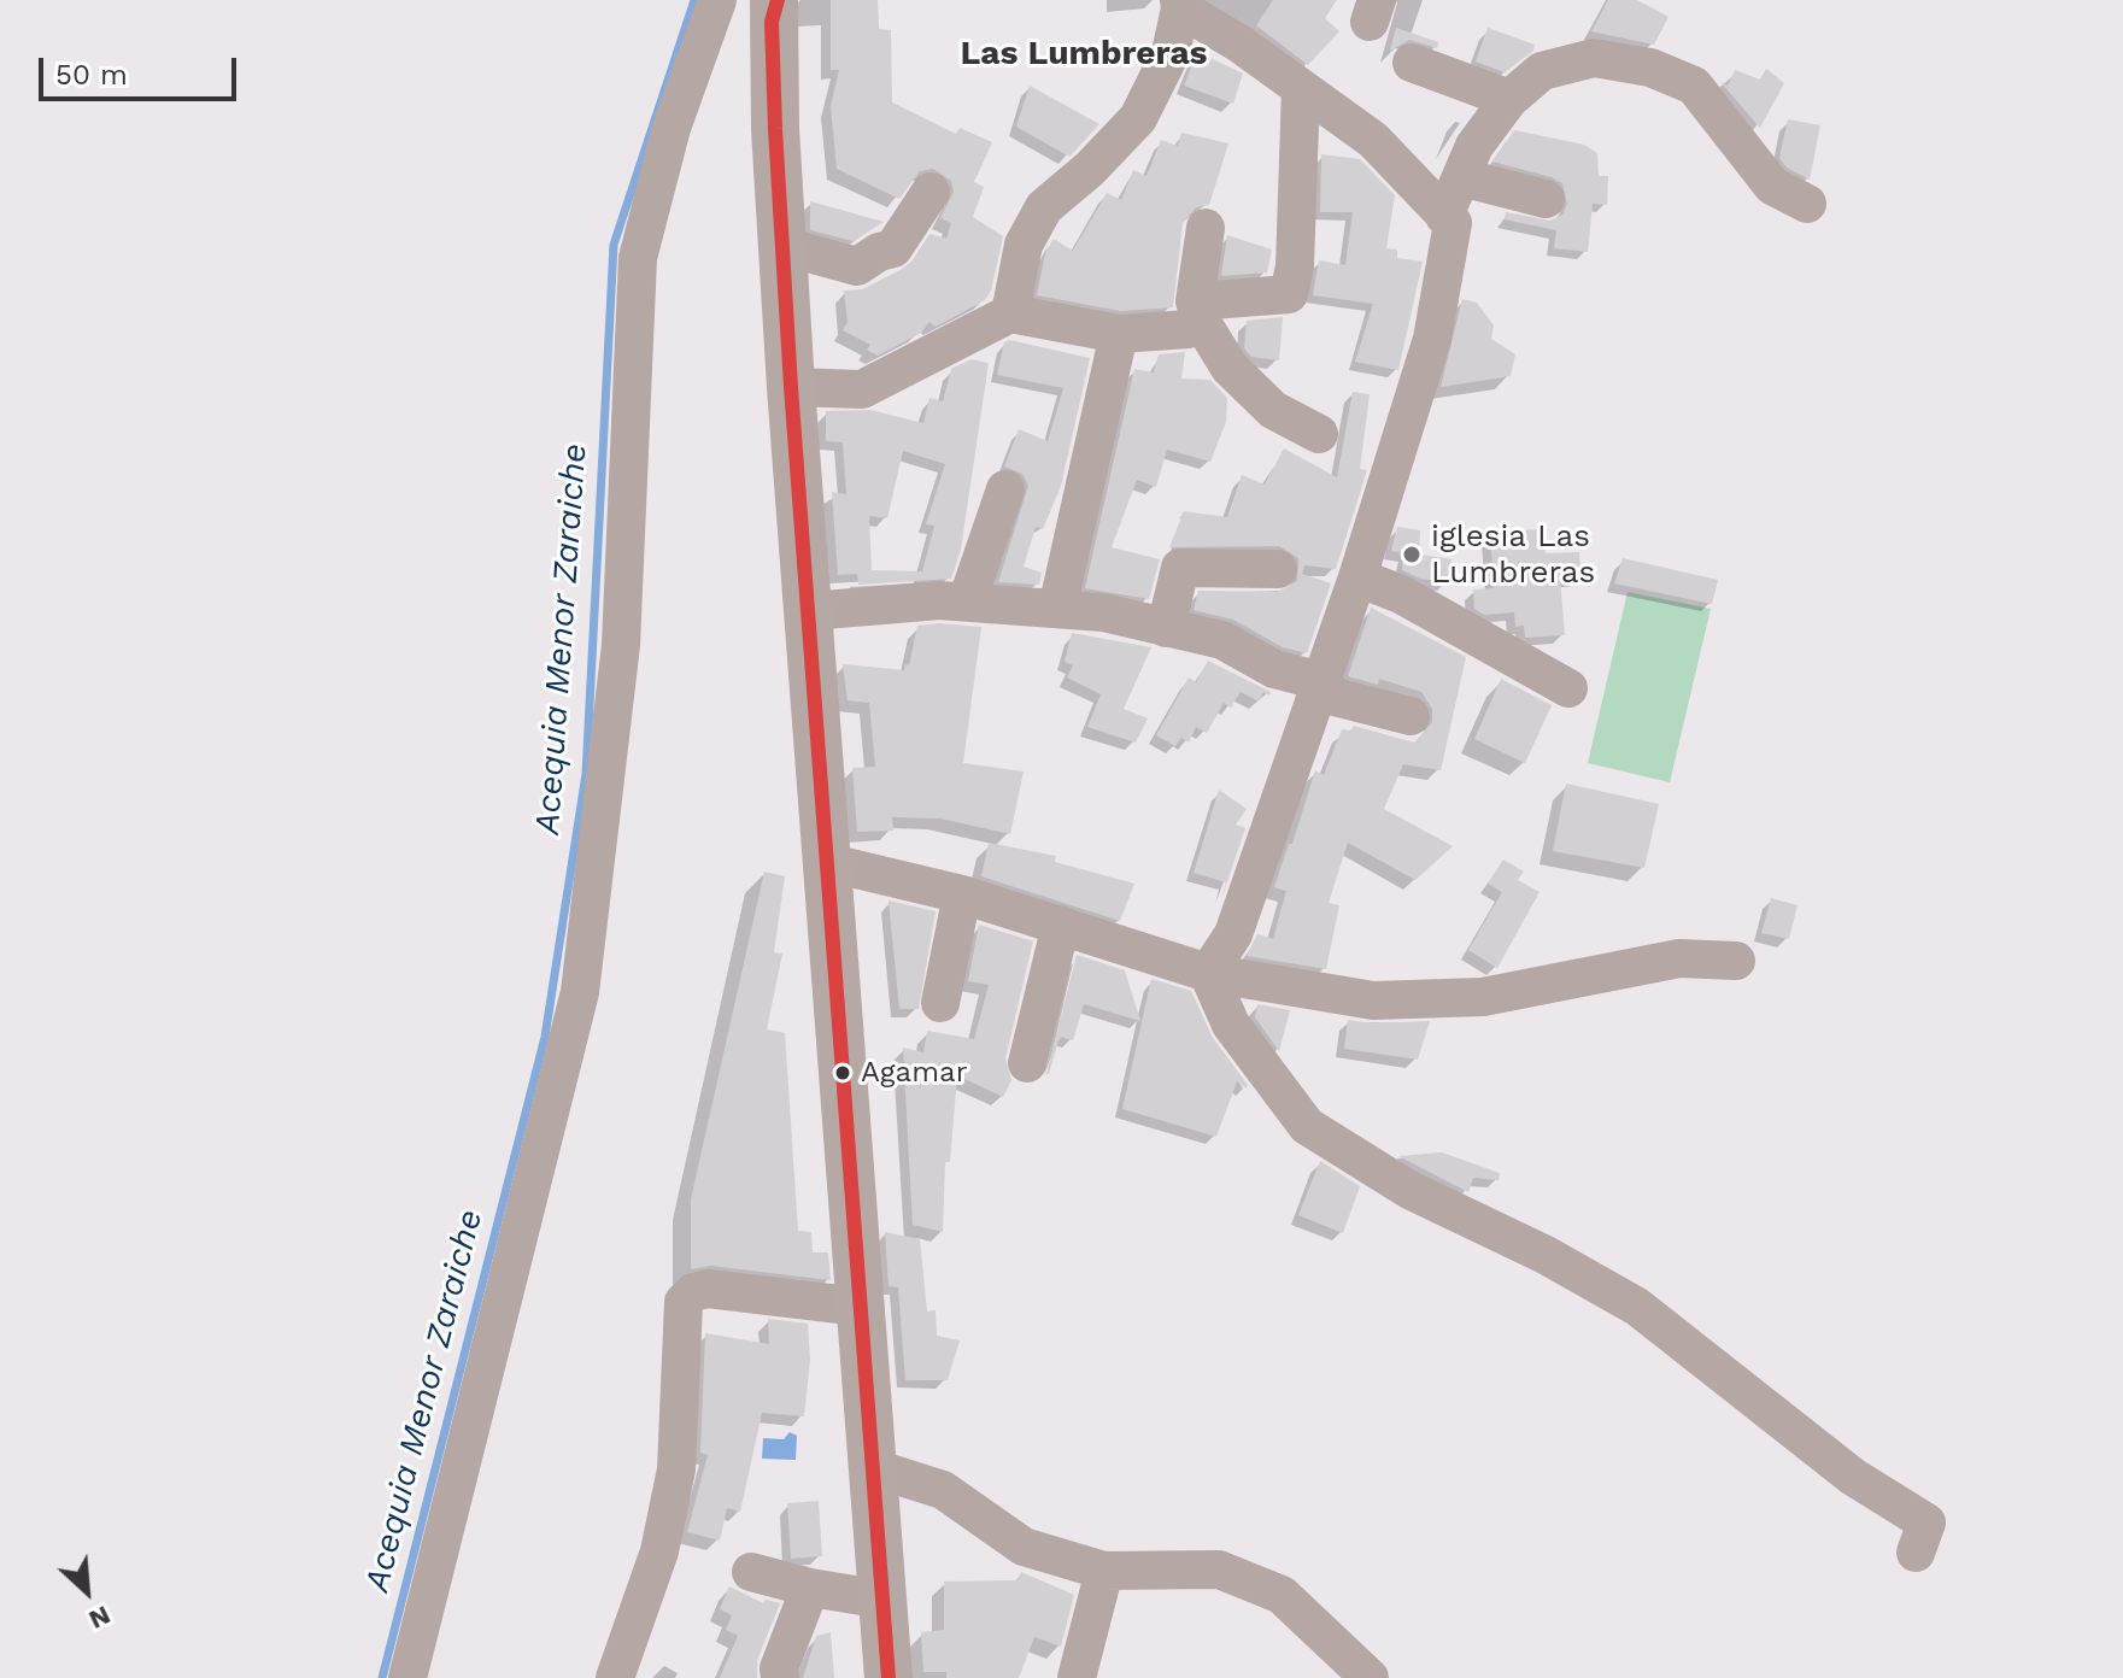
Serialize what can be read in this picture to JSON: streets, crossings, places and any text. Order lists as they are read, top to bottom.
{
  "districts": ["Las Lumbreras"],
  "water": ["Acequia Menor Zaraiche"],
  "places": ["iglesia Las Lumbreras", "Agamar"],
  "scale_bar": "50 m",
  "north": "bottom right"
}
